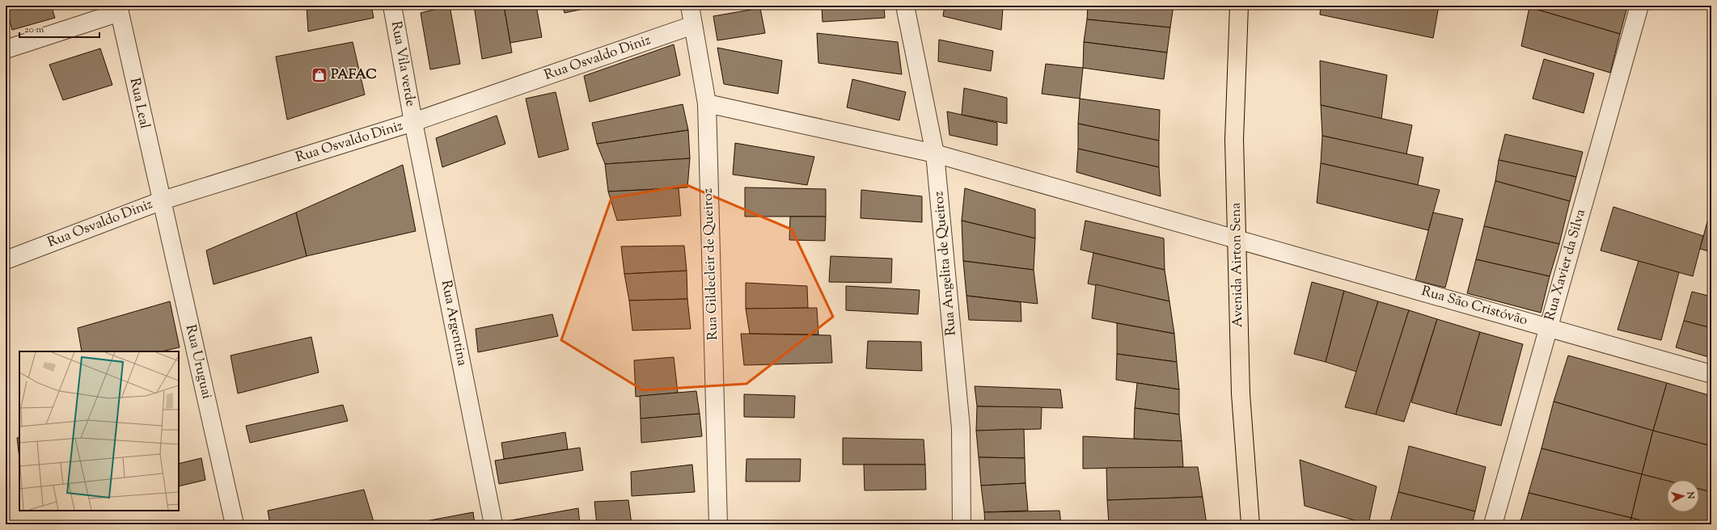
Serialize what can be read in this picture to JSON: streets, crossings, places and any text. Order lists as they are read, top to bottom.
{
  "streets": {
    "main road": ["Avenida Airton Sena"],
    "street": [
      "Rua Osvaldo Diniz",
      "Rua Vila verde",
      "Rua Leal",
      "Rua Angelita de Queiroz",
      "Rua Gildecleir de Queiroz",
      "Rua Xavier da Silva",
      "Rua São Cristóvão",
      "Rua Argentina",
      "Rua Uruguai"
    ]
  },
  "crossings": [
    ["Rua Osvaldo Diniz", "Rua Vila verde"],
    ["Rua Osvaldo Diniz", "Rua Leal"],
    ["Rua Osvaldo Diniz", "Rua Gildecleir de Queiroz"],
    ["Rua Osvaldo Diniz", "Rua Argentina"],
    ["Rua Osvaldo Diniz", "Rua Uruguai"],
    ["Rua Vila verde", "Rua Argentina"],
    ["Rua Leal", "Rua Uruguai"],
    ["Rua Angelita de Queiroz", "Rua São Cristóvão"],
    ["Rua Gildecleir de Queiroz", "Rua São Cristóvão"],
    ["Avenida Airton Sena", "Rua São Cristóvão"],
    ["Rua Xavier da Silva", "Rua São Cristóvão"]
  ],
  "places": {
    "shop": ["PAFAC"]
  },
  "scale_bar": "20 m",
  "north": "right"
}
